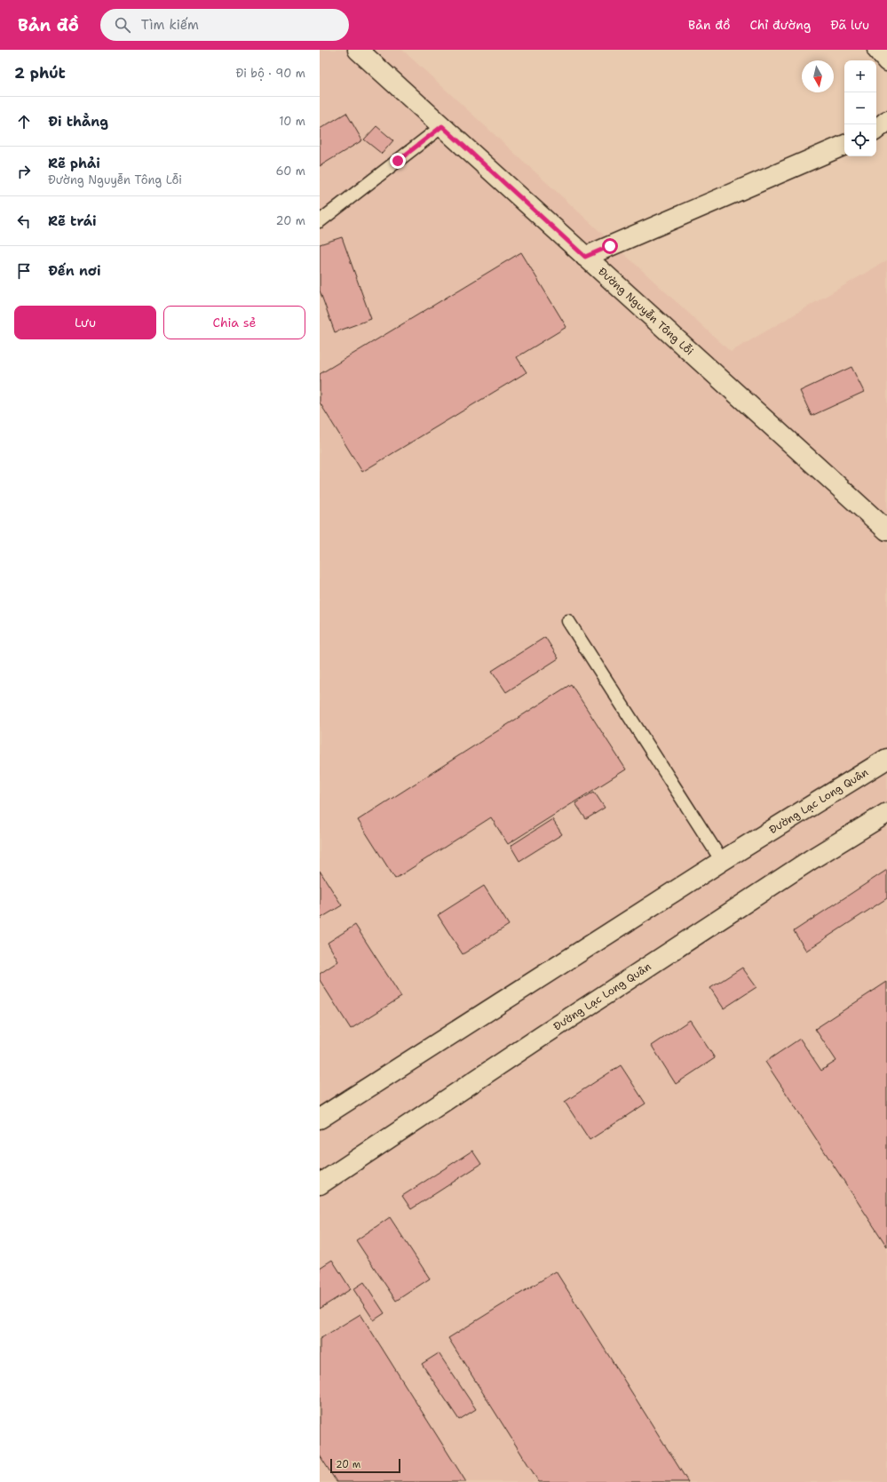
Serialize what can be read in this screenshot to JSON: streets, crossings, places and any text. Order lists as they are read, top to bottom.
{
  "streets": {
    "main road": ["Đường Nguyễn Tông Lỗi", "Đường Lạc Long Quân"]
  },
  "scale_bar": "20 m",
  "north": "bottom",
  "page": {
    "header": "Bản đồ",
    "search": "Tìm kiếm",
    "nav": ["Bản đồ", "Chỉ đường", "Đã lưu"],
    "heading": ["2 phút", "Đi bộ · 90 m"],
    "map_buttons": ["+", "−"],
    "list": [
      ["Đi thẳng", "10 m"],
      ["Rẽ phải", "Đường Nguyễn Tông Lỗi", "60 m"],
      ["Rẽ trái", "20 m"],
      "Đến nơi"
    ],
    "buttons": ["Lưu", "Chia sẻ"],
    "scale": "20 m"
  }
}
